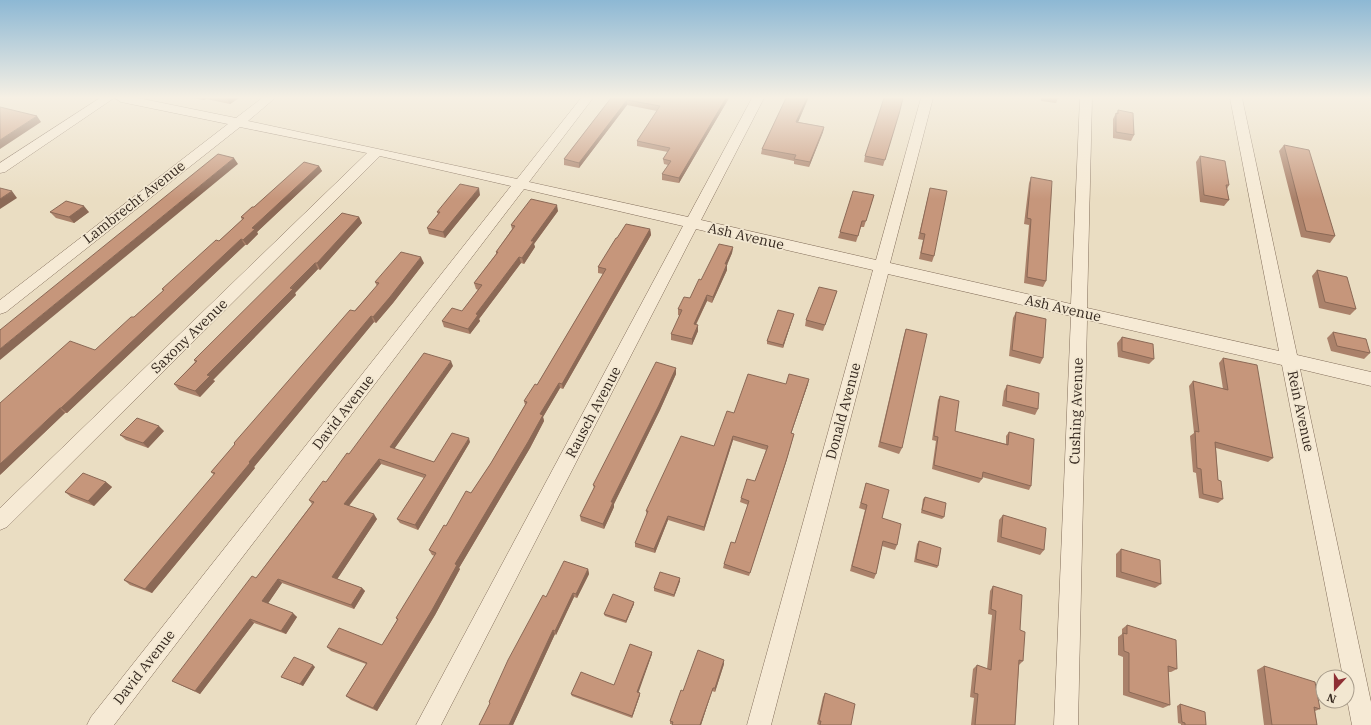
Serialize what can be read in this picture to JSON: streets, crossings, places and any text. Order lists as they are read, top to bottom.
{
  "streets": {
    "street": [
      "Lambrecht Avenue",
      "Ash Avenue",
      "Saxony Avenue",
      "Donald Avenue",
      "Cushing Avenue",
      "Rein Avenue",
      "David Avenue",
      "Rausch Avenue"
    ]
  },
  "crossings": [
    ["Ash Avenue", "Saxony Avenue"],
    ["Ash Avenue", "Donald Avenue"],
    ["Ash Avenue", "Cushing Avenue"],
    ["Ash Avenue", "Rein Avenue"],
    ["Ash Avenue", "David Avenue"],
    ["Ash Avenue", "Rausch Avenue"]
  ],
  "north": "bottom"
}
